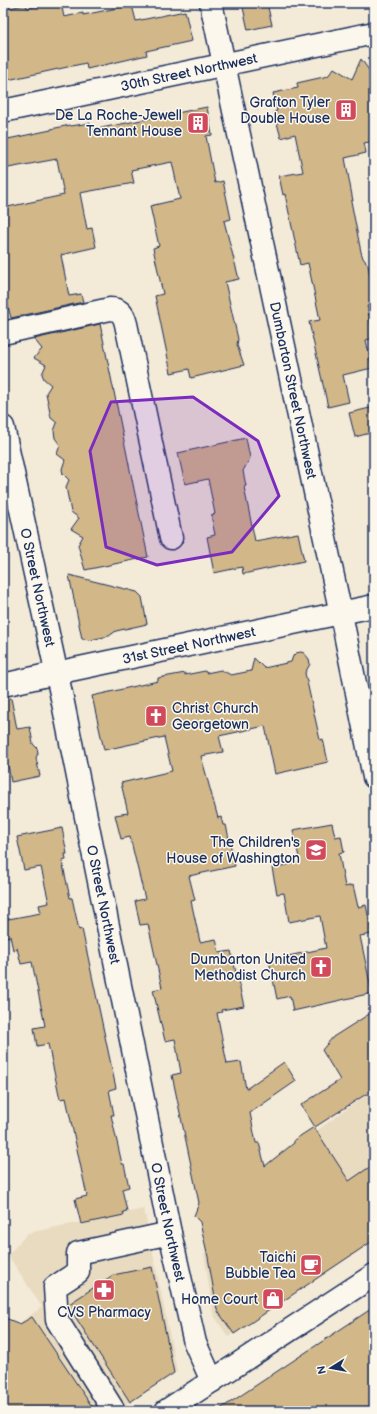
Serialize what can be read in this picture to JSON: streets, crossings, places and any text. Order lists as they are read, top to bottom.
{
  "streets": {
    "street": [
      "30th Street Northwest",
      "Dumbarton Street Northwest",
      "O Street Northwest",
      "31st Street Northwest"
    ]
  },
  "crossings": [
    ["30th Street Northwest", "Dumbarton Street Northwest"],
    ["Dumbarton Street Northwest", "31st Street Northwest"],
    ["O Street Northwest", "31st Street Northwest"]
  ],
  "places": {
    "building": ["Grafton Tyler Double House", "De La Roche-Jewell Tennant House"],
    "church": ["Christ Church Georgetown", "Dumbarton United Methodist Church"],
    "school or university": ["The Children's House of Washington"],
    "cafe": ["Taichi Bubble Tea"],
    "pharmacy": ["CVS Pharmacy"],
    "shop": ["Home Court"]
  },
  "north": "left"
}
